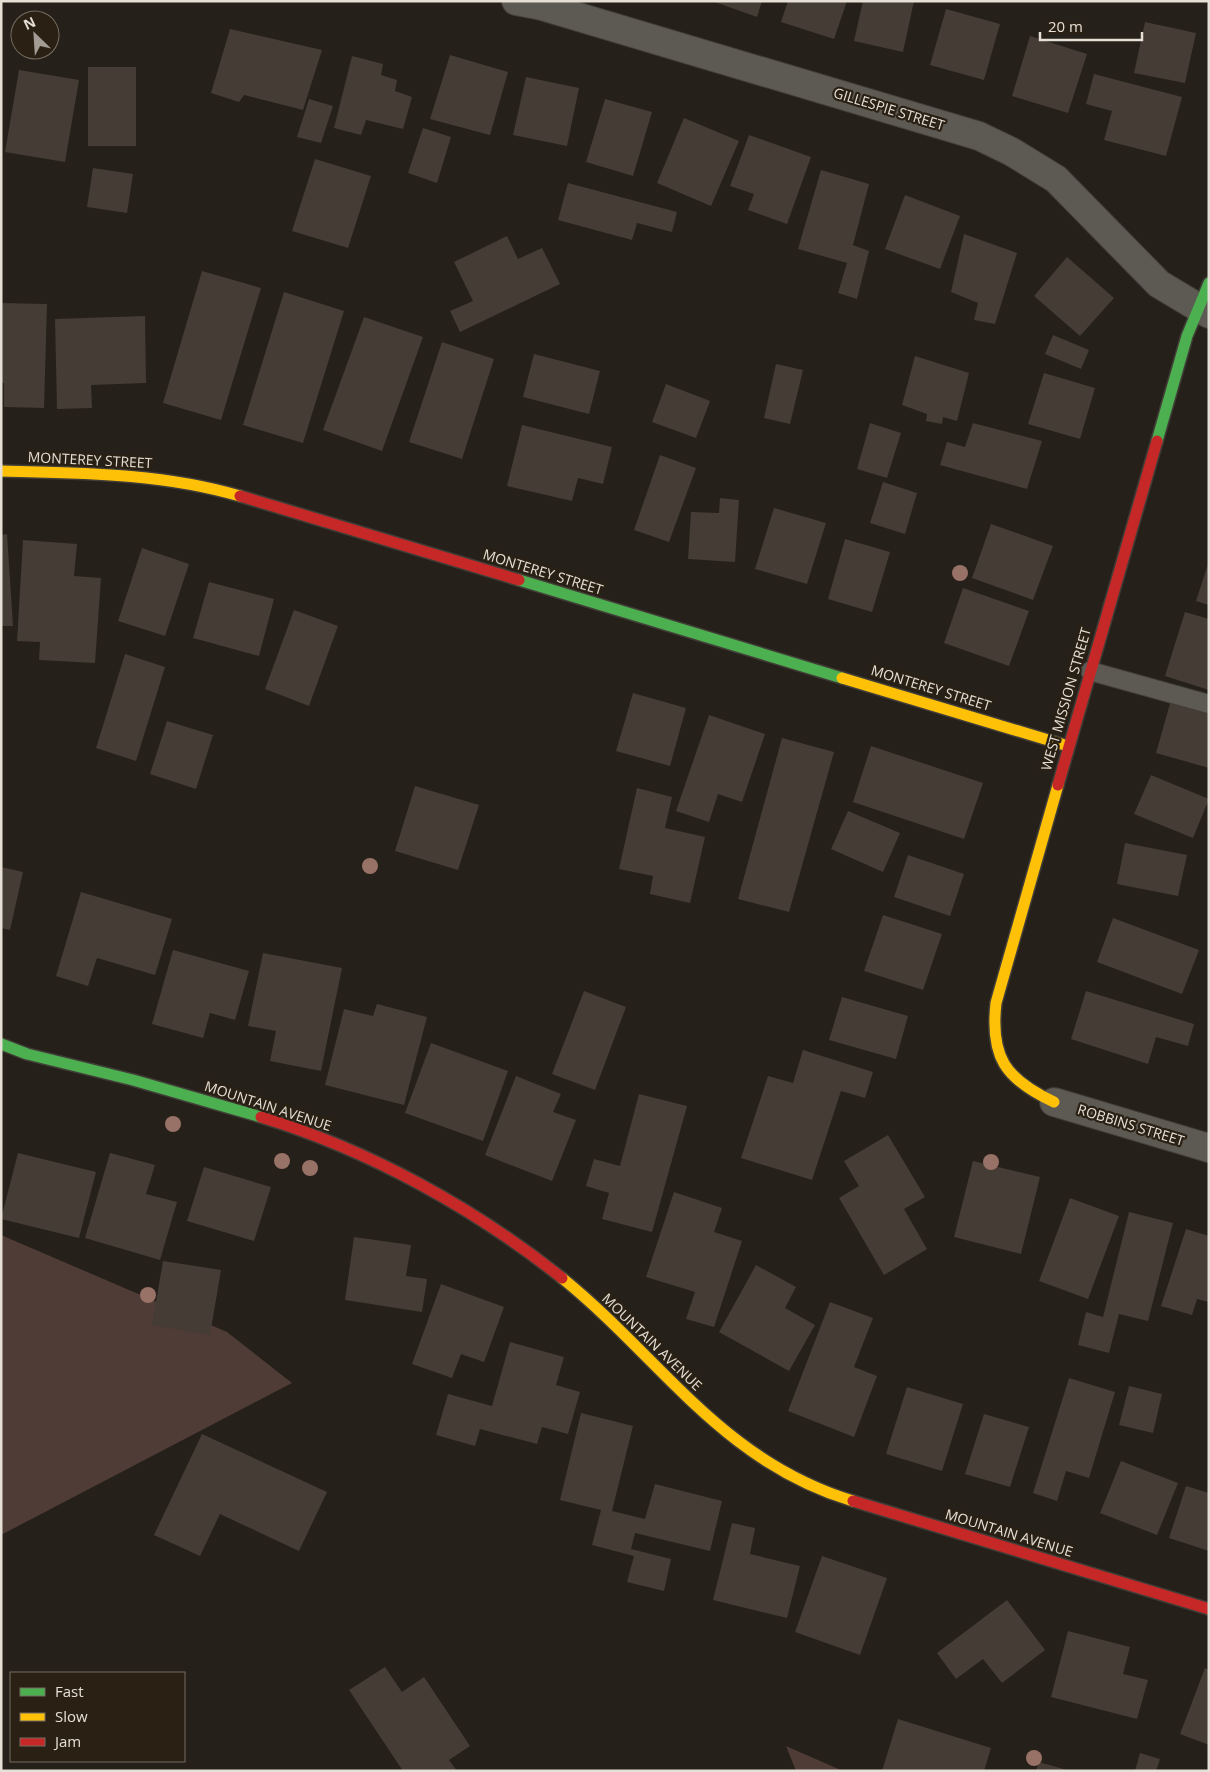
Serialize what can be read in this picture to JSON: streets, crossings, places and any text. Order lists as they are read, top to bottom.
{
  "streets": {
    "street": [
      "GILLESPIE STREET",
      "MONTEREY STREET",
      "WEST MISSION STREET",
      "MOUNTAIN AVENUE",
      "ROBBINS STREET"
    ]
  },
  "crossings": [
    ["GILLESPIE STREET", "WEST MISSION STREET"],
    ["MONTEREY STREET", "WEST MISSION STREET"],
    ["WEST MISSION STREET", "ROBBINS STREET"]
  ],
  "legend": ["Fast", "Slow", "Jam"],
  "scale_bar": "20 m",
  "north": "top left"
}
